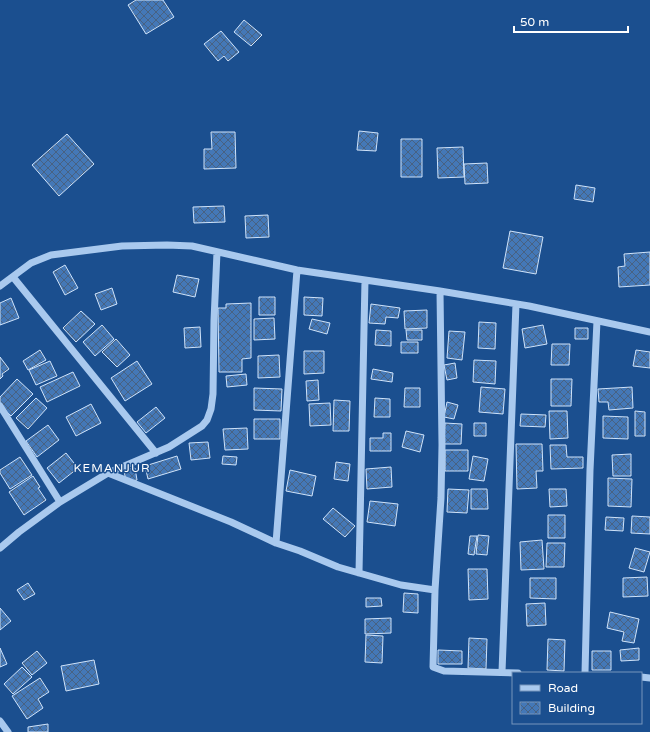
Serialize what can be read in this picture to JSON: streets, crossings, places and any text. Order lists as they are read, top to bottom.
{
  "districts": ["KEMANJUR"],
  "legend": ["Road", "Building"],
  "scale_bar": "50 m"
}
